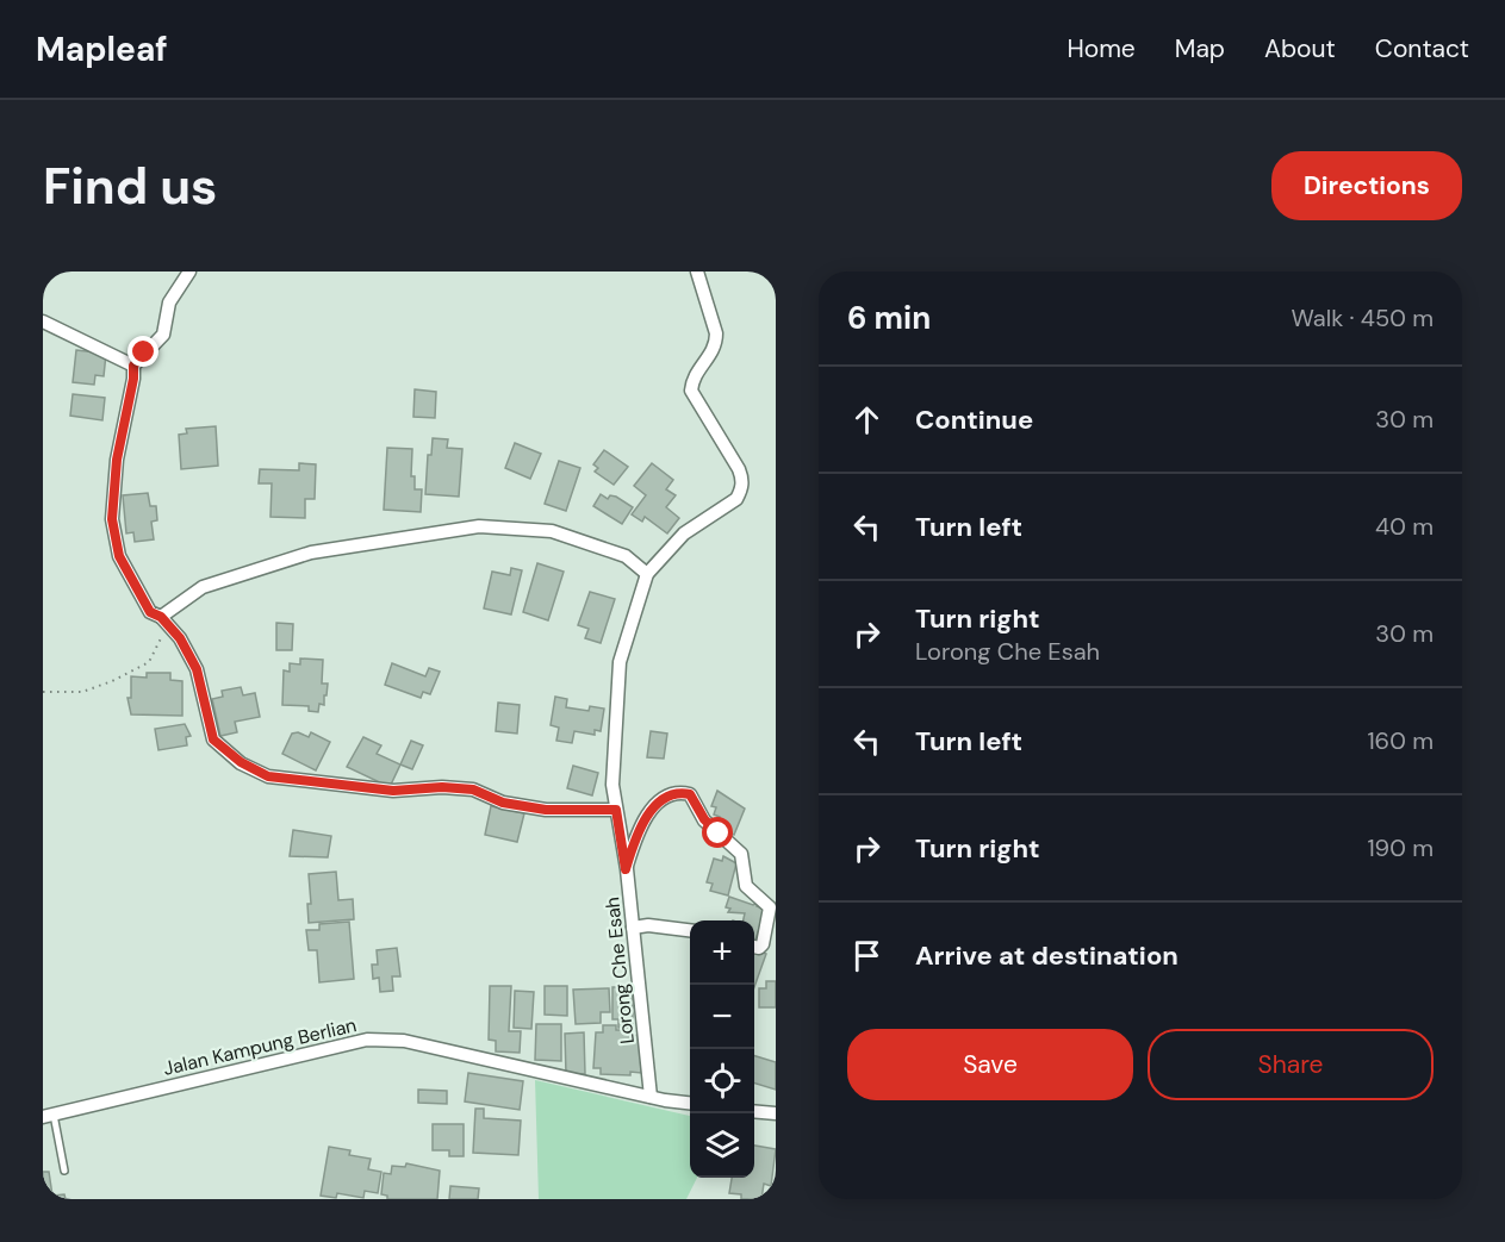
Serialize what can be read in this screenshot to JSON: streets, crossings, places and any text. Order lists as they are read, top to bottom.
{
  "streets": {
    "street": ["Lorong Che Esah", "Jalan Kampung Berlian"]
  },
  "crossings": [
    ["Lorong Che Esah", "Jalan Kampung Berlian"]
  ],
  "page": {
    "header": "Mapleaf",
    "nav": [
      "Home",
      "Map",
      "About",
      "Contact"
    ],
    "buttons": [
      "Directions",
      ["Save", "Share"]
    ],
    "title": "Find us",
    "heading": ["6 min", "Walk · 450 m"],
    "list": [
      ["Continue", "30 m"],
      ["Turn left", "40 m"],
      ["Turn right", "Lorong Che Esah", "30 m"],
      ["Turn left", "160 m"],
      ["Turn right", "190 m"],
      "Arrive at destination"
    ],
    "map_buttons": ["+", "−"]
  }
}
